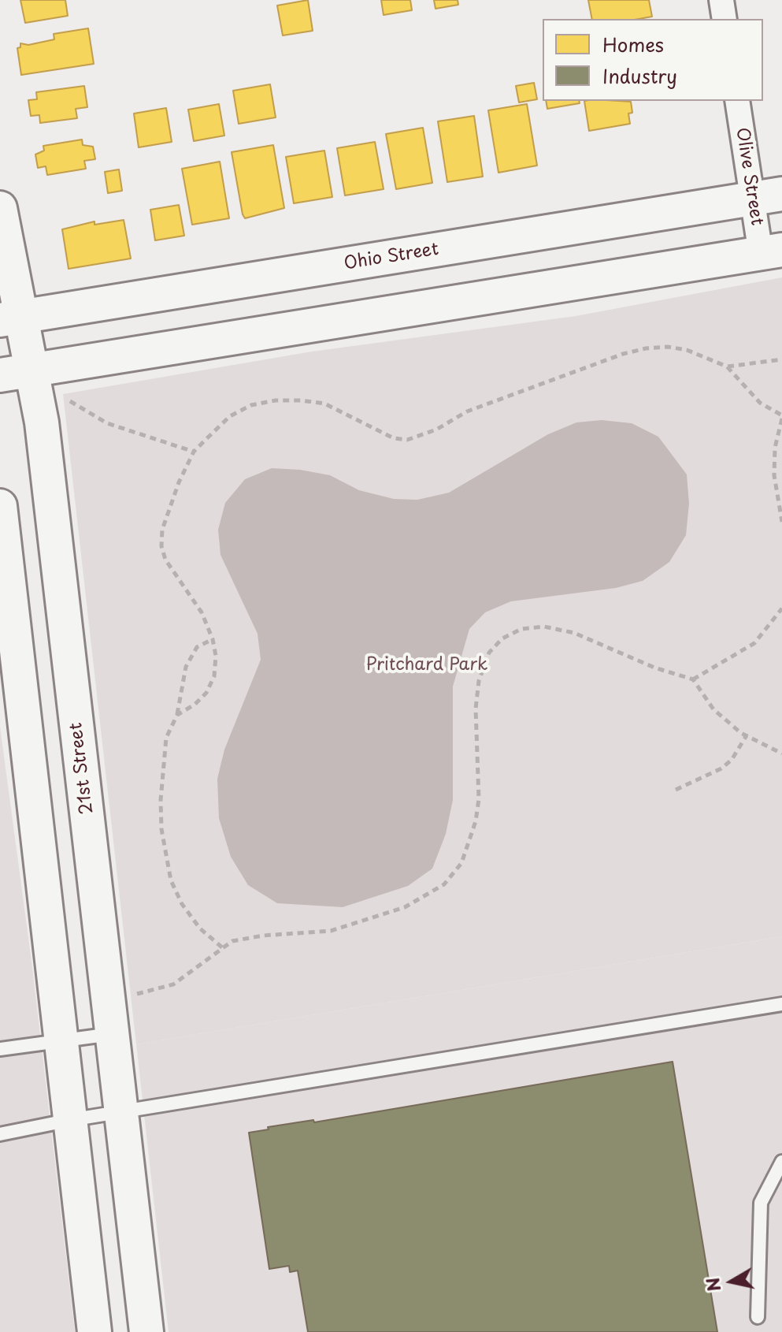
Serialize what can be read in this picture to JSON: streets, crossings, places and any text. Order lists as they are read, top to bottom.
{
  "streets": {
    "street": ["Olive Street", "Ohio Street", "21st Street"]
  },
  "crossings": [
    ["Olive Street", "Ohio Street"],
    ["Ohio Street", "21st Street"]
  ],
  "parks": ["Pritchard Park"],
  "legend": ["Homes", "Industry"],
  "north": "left"
}
